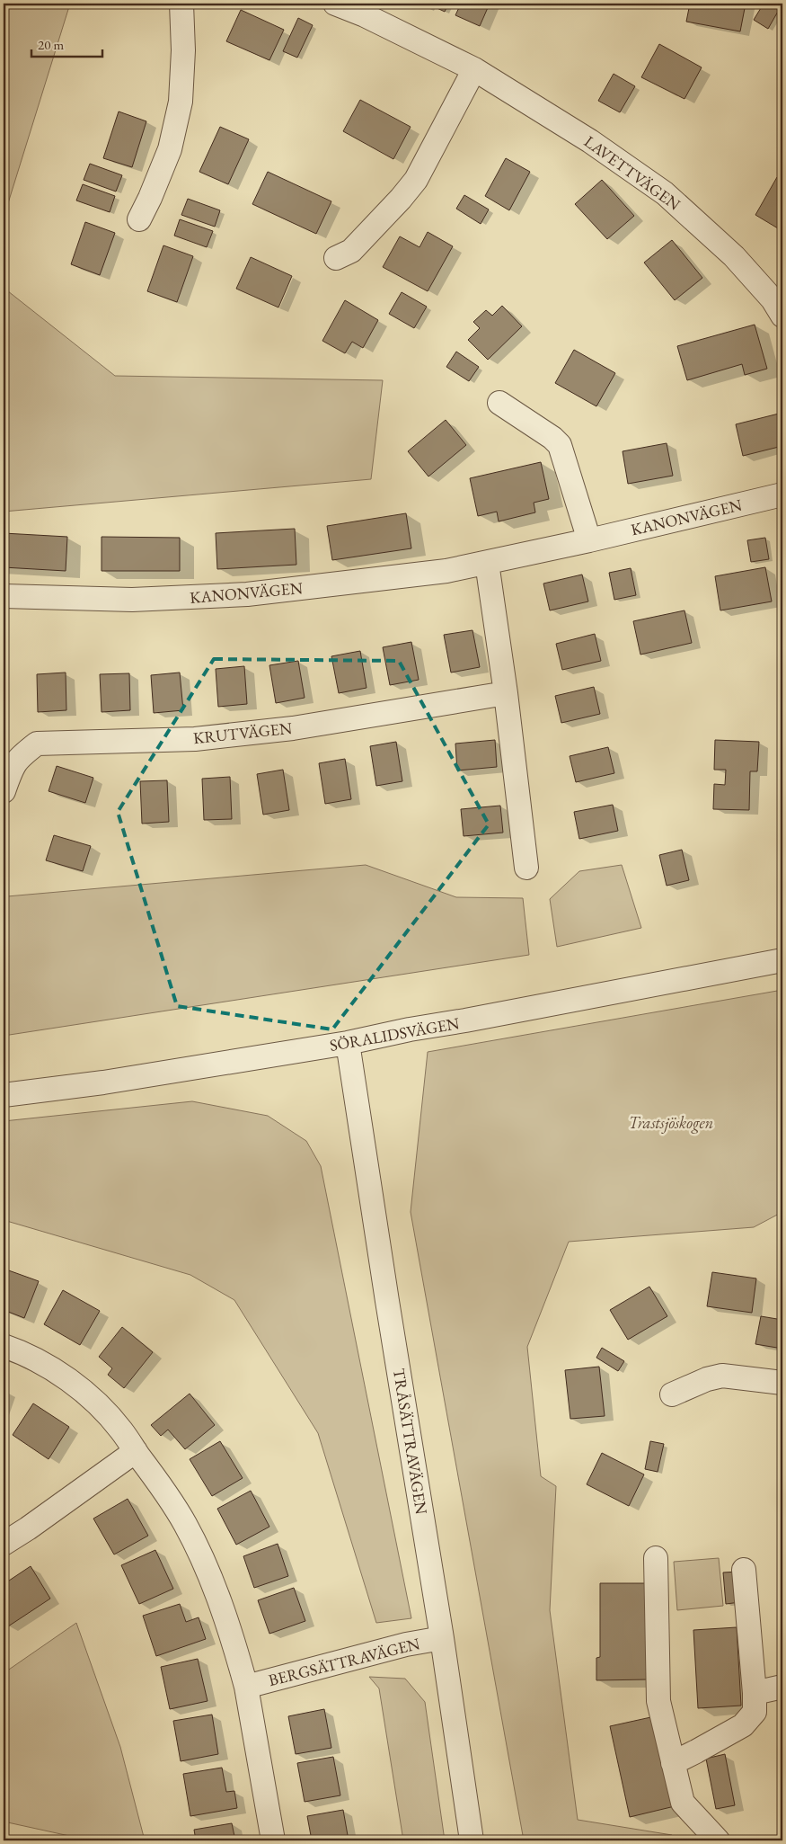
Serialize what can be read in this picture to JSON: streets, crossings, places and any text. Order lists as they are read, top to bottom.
{
  "streets": {
    "street": [
      "LAVETTVÄGEN",
      "KANONVÄGEN",
      "KRUTVÄGEN",
      "SÖRALIDSVÄGEN",
      "TRÅSÄTTRAVÄGEN",
      "BERGSÄTTRAVÄGEN"
    ]
  },
  "crossings": [
    ["SÖRALIDSVÄGEN", "TRÅSÄTTRAVÄGEN"],
    ["TRÅSÄTTRAVÄGEN", "BERGSÄTTRAVÄGEN"]
  ],
  "parks": ["Trastsjöskogen"],
  "scale_bar": "20 m"
}
